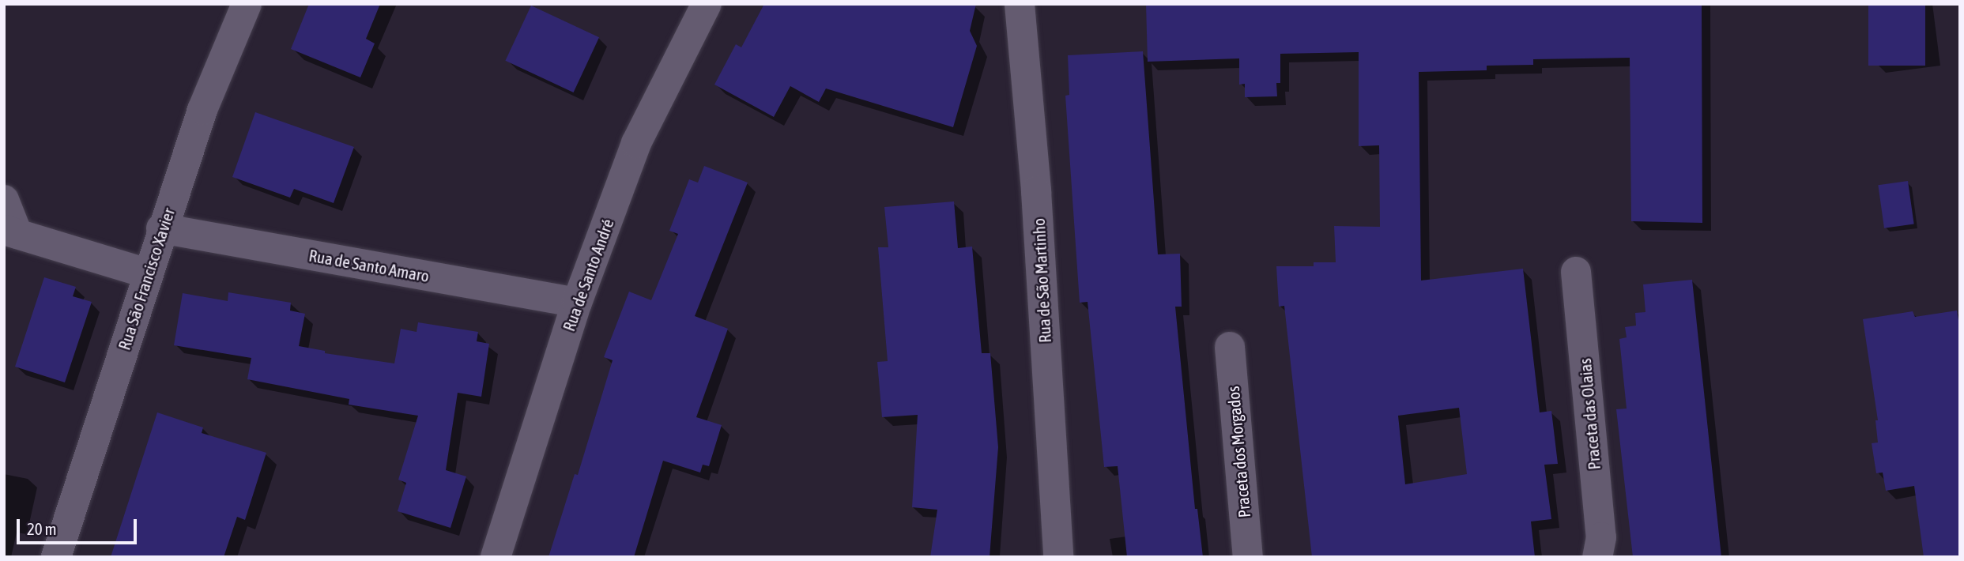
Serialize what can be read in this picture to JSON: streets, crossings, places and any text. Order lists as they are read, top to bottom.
{
  "streets": {
    "street": [
      "Rua de Santo Amaro",
      "Rua de Santo André",
      "Rua São Francisco Xavier",
      "Rua de São Martinho",
      "Praceta das Olaias",
      "Praceta dos Morgados"
    ]
  },
  "crossings": [
    ["Rua de Santo Amaro", "Rua de Santo André"],
    ["Rua de Santo Amaro", "Rua São Francisco Xavier"]
  ],
  "scale_bar": "20 m"
}
